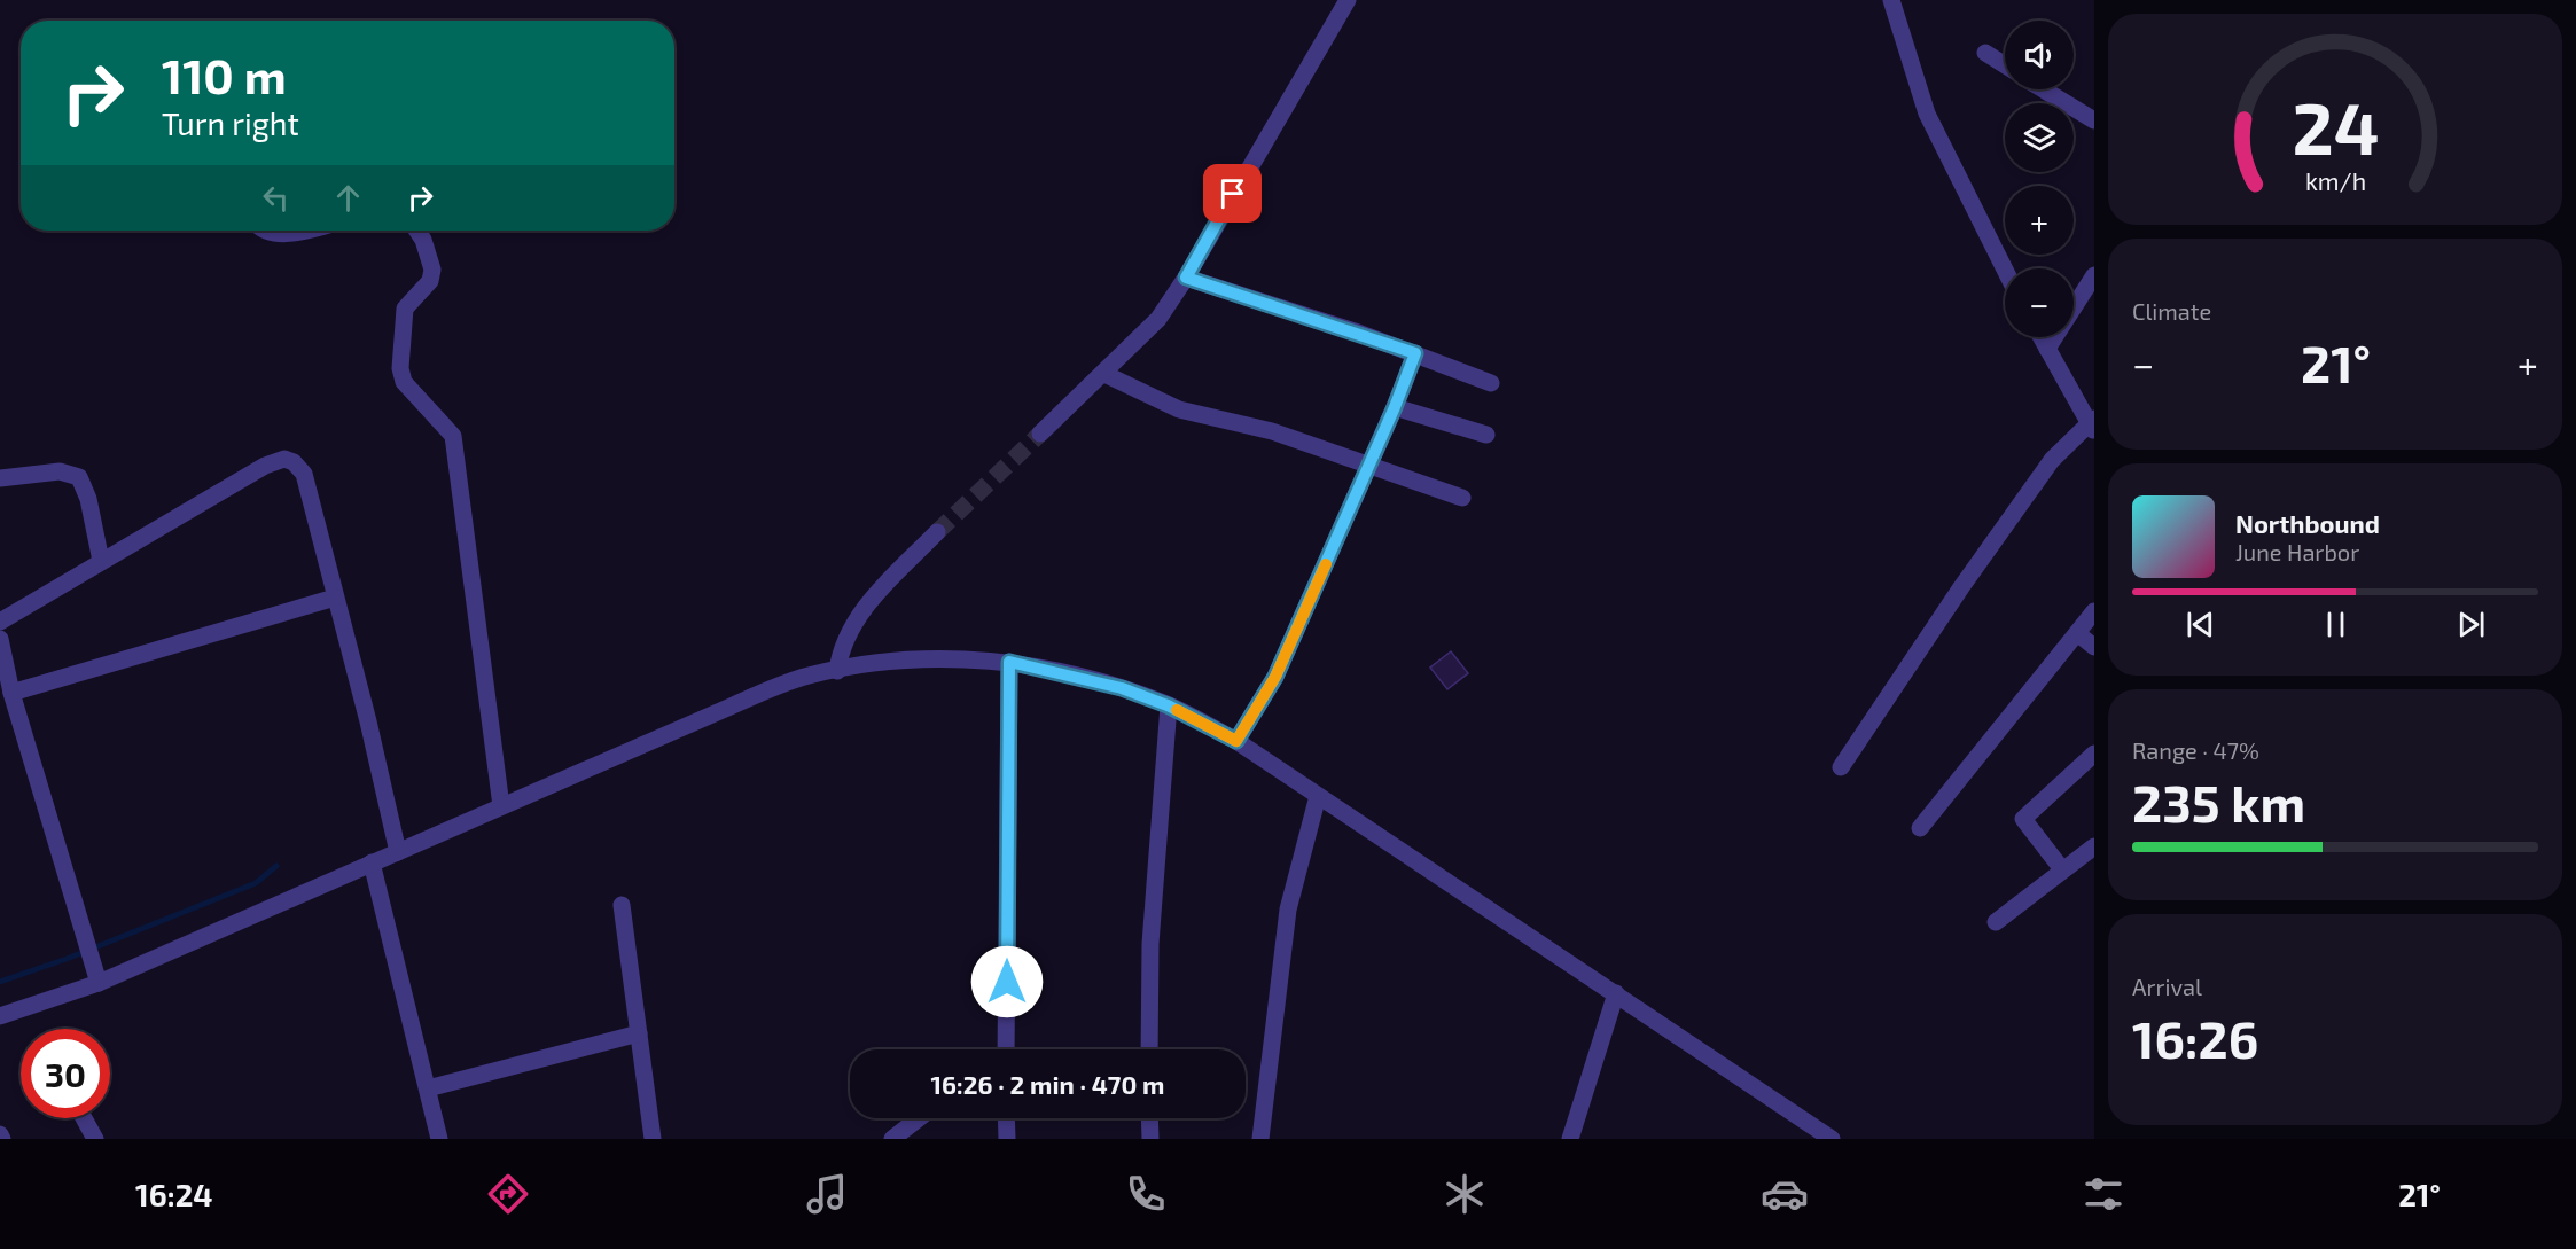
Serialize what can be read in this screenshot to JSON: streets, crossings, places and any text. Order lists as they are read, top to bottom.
{
  "page": {
    "map_buttons": ["+", "−"],
    "turn": ["110 m", "Turn right"],
    "tile": [
      "Climate",
      ["Range · 47%", "235 km"],
      ["Arrival", "16:26"]
    ],
    "heat": ["−", "21°", "+"],
    "song": ["Northbound", "June Harbor"],
    "limit": "30",
    "trip": "16:26 · 2 min · 470 m",
    "tabs": ["16:24", "21°"],
    "gauge": ["24", "km/h"]
  }
}
